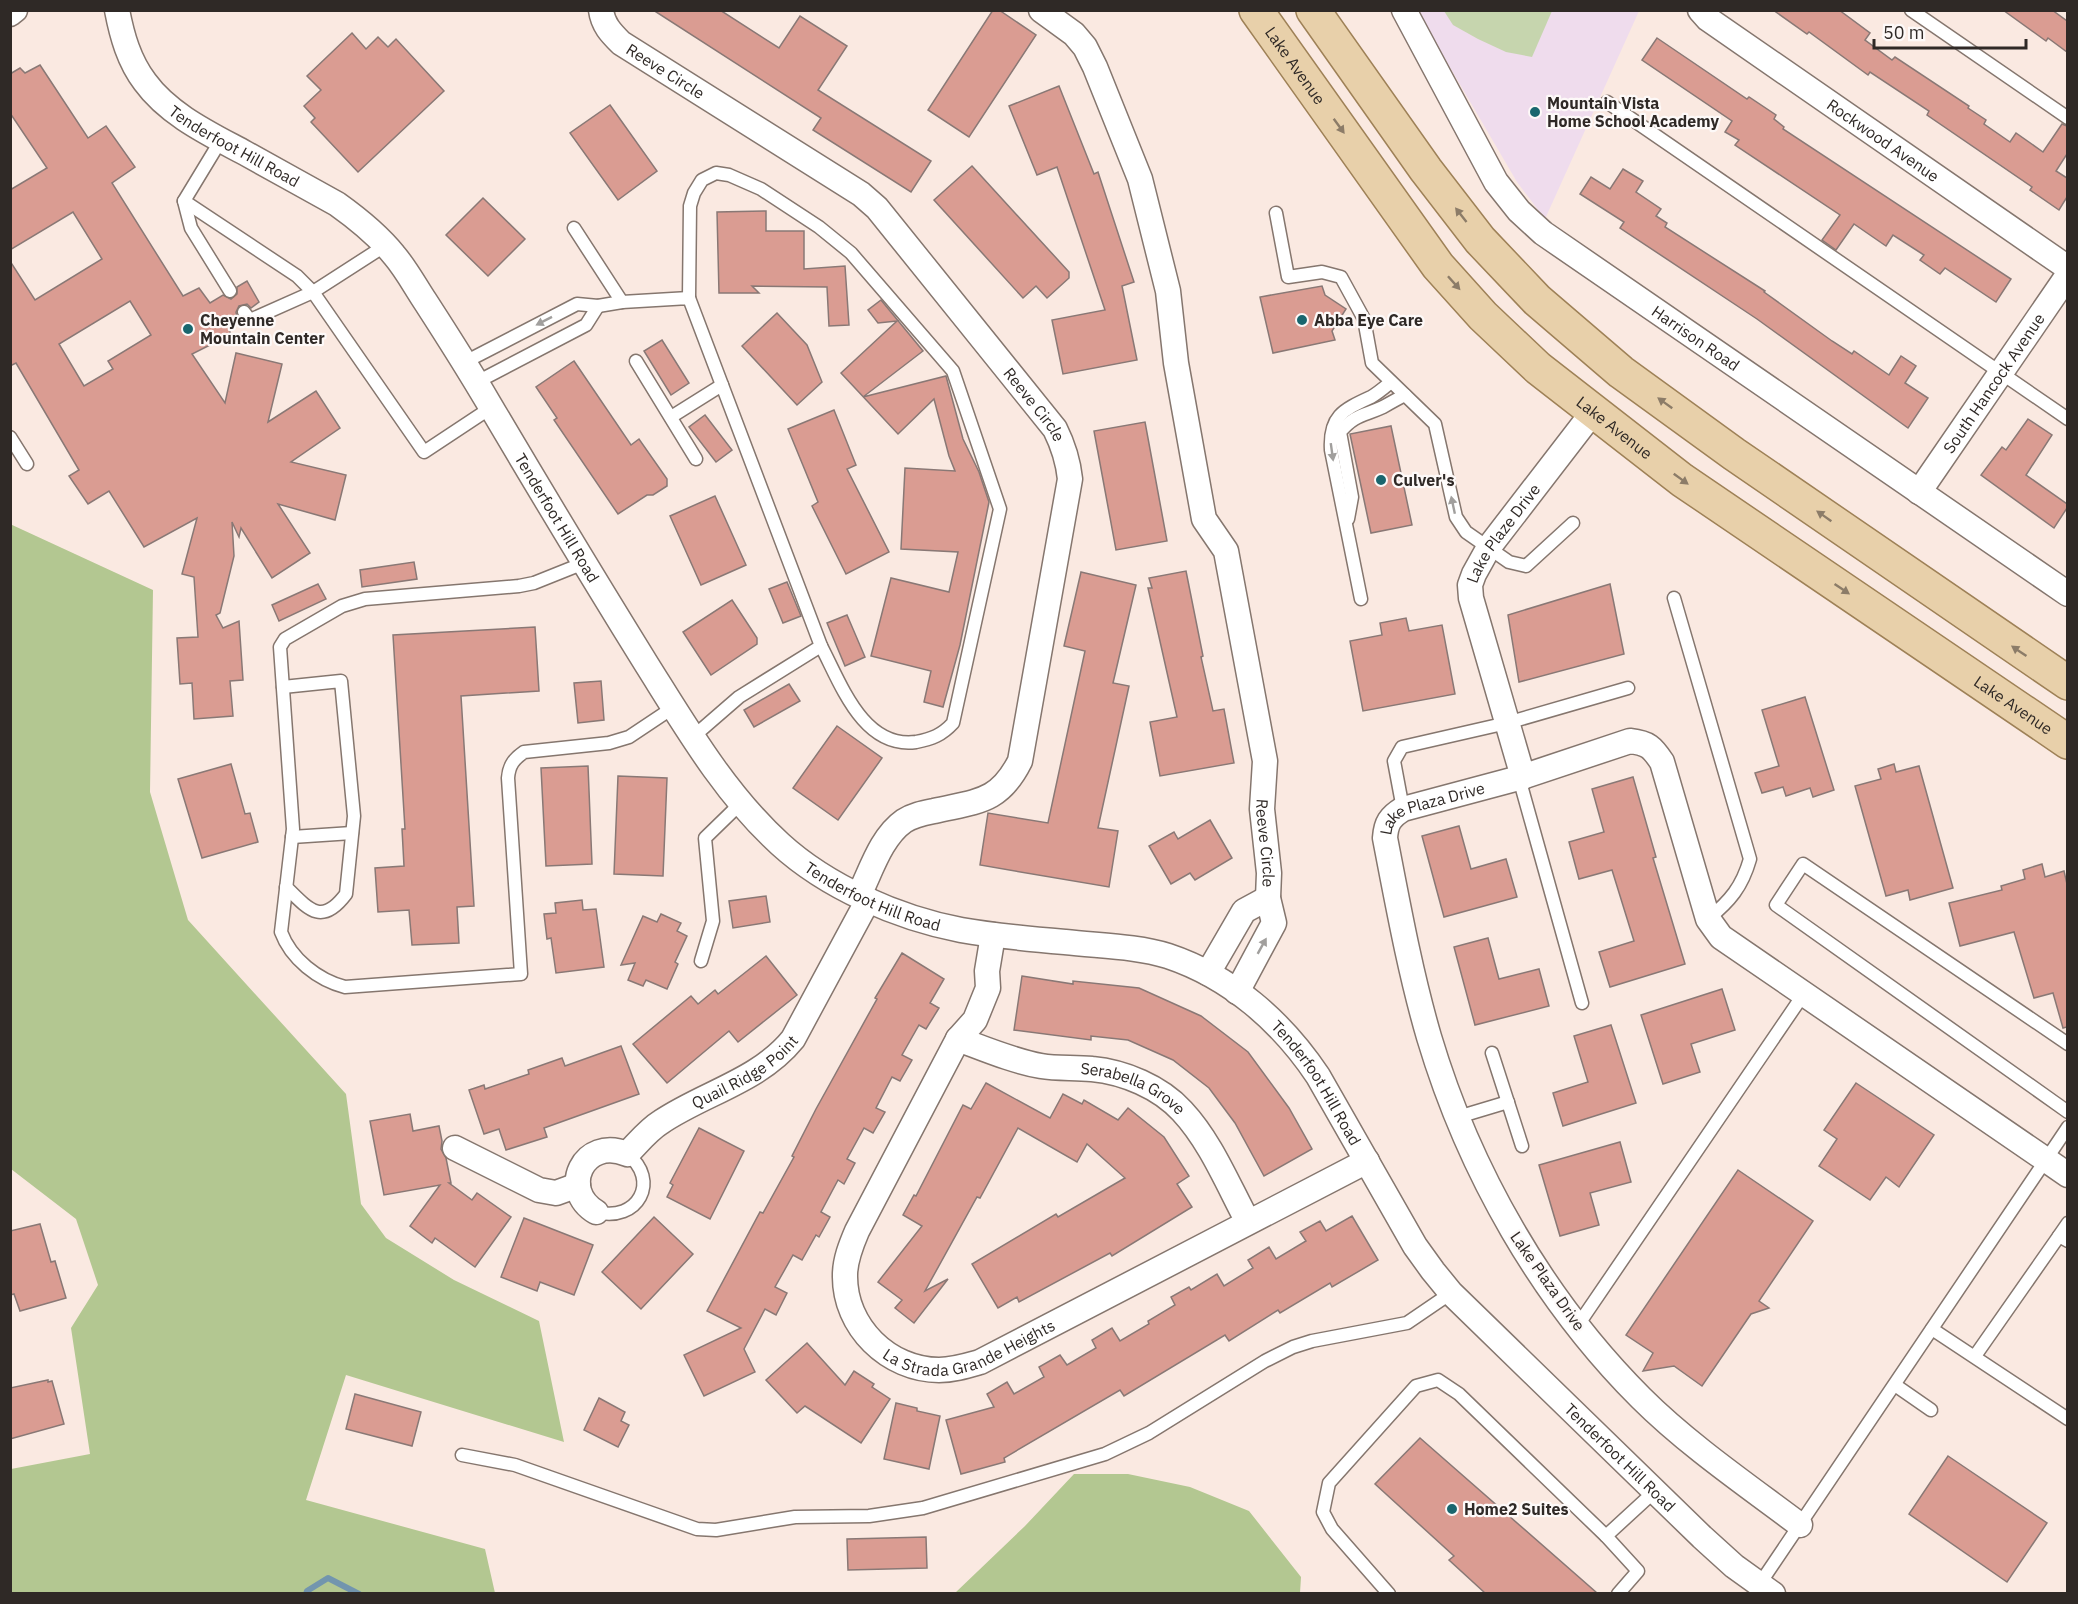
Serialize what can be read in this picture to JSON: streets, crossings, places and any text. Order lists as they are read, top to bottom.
{
  "streets": {
    "main road": ["Lake Avenue"],
    "street": [
      "Reeve Circle",
      "Rockwood Avenue",
      "Tenderfoot Hill Road",
      "Harrison Road",
      "South Hancock Avenue",
      "Lake Plaze Drive",
      "Lake Plaza Drive",
      "Quail Ridge Point",
      "Serabella Grove",
      "La Strada Grande Heights"
    ]
  },
  "crossings": [
    ["Lake Avenue", "Lake Plaze Drive"],
    ["Reeve Circle", "Tenderfoot Hill Road"],
    ["Reeve Circle", "Quail Ridge Point"],
    ["Tenderfoot Hill Road", "Quail Ridge Point"],
    ["Tenderfoot Hill Road", "La Strada Grande Heights"],
    ["Harrison Road", "South Hancock Avenue"],
    ["Lake Plaze Drive", "Lake Plaza Drive"],
    ["Serabella Grove", "La Strada Grande Heights"]
  ],
  "places": [
    "Mountain Vista Home School Academy",
    "Abba Eye Care",
    "Cheyenne Mountain Center",
    "Culver's",
    "Home2 Suites"
  ],
  "scale_bar": "50 m"
}
